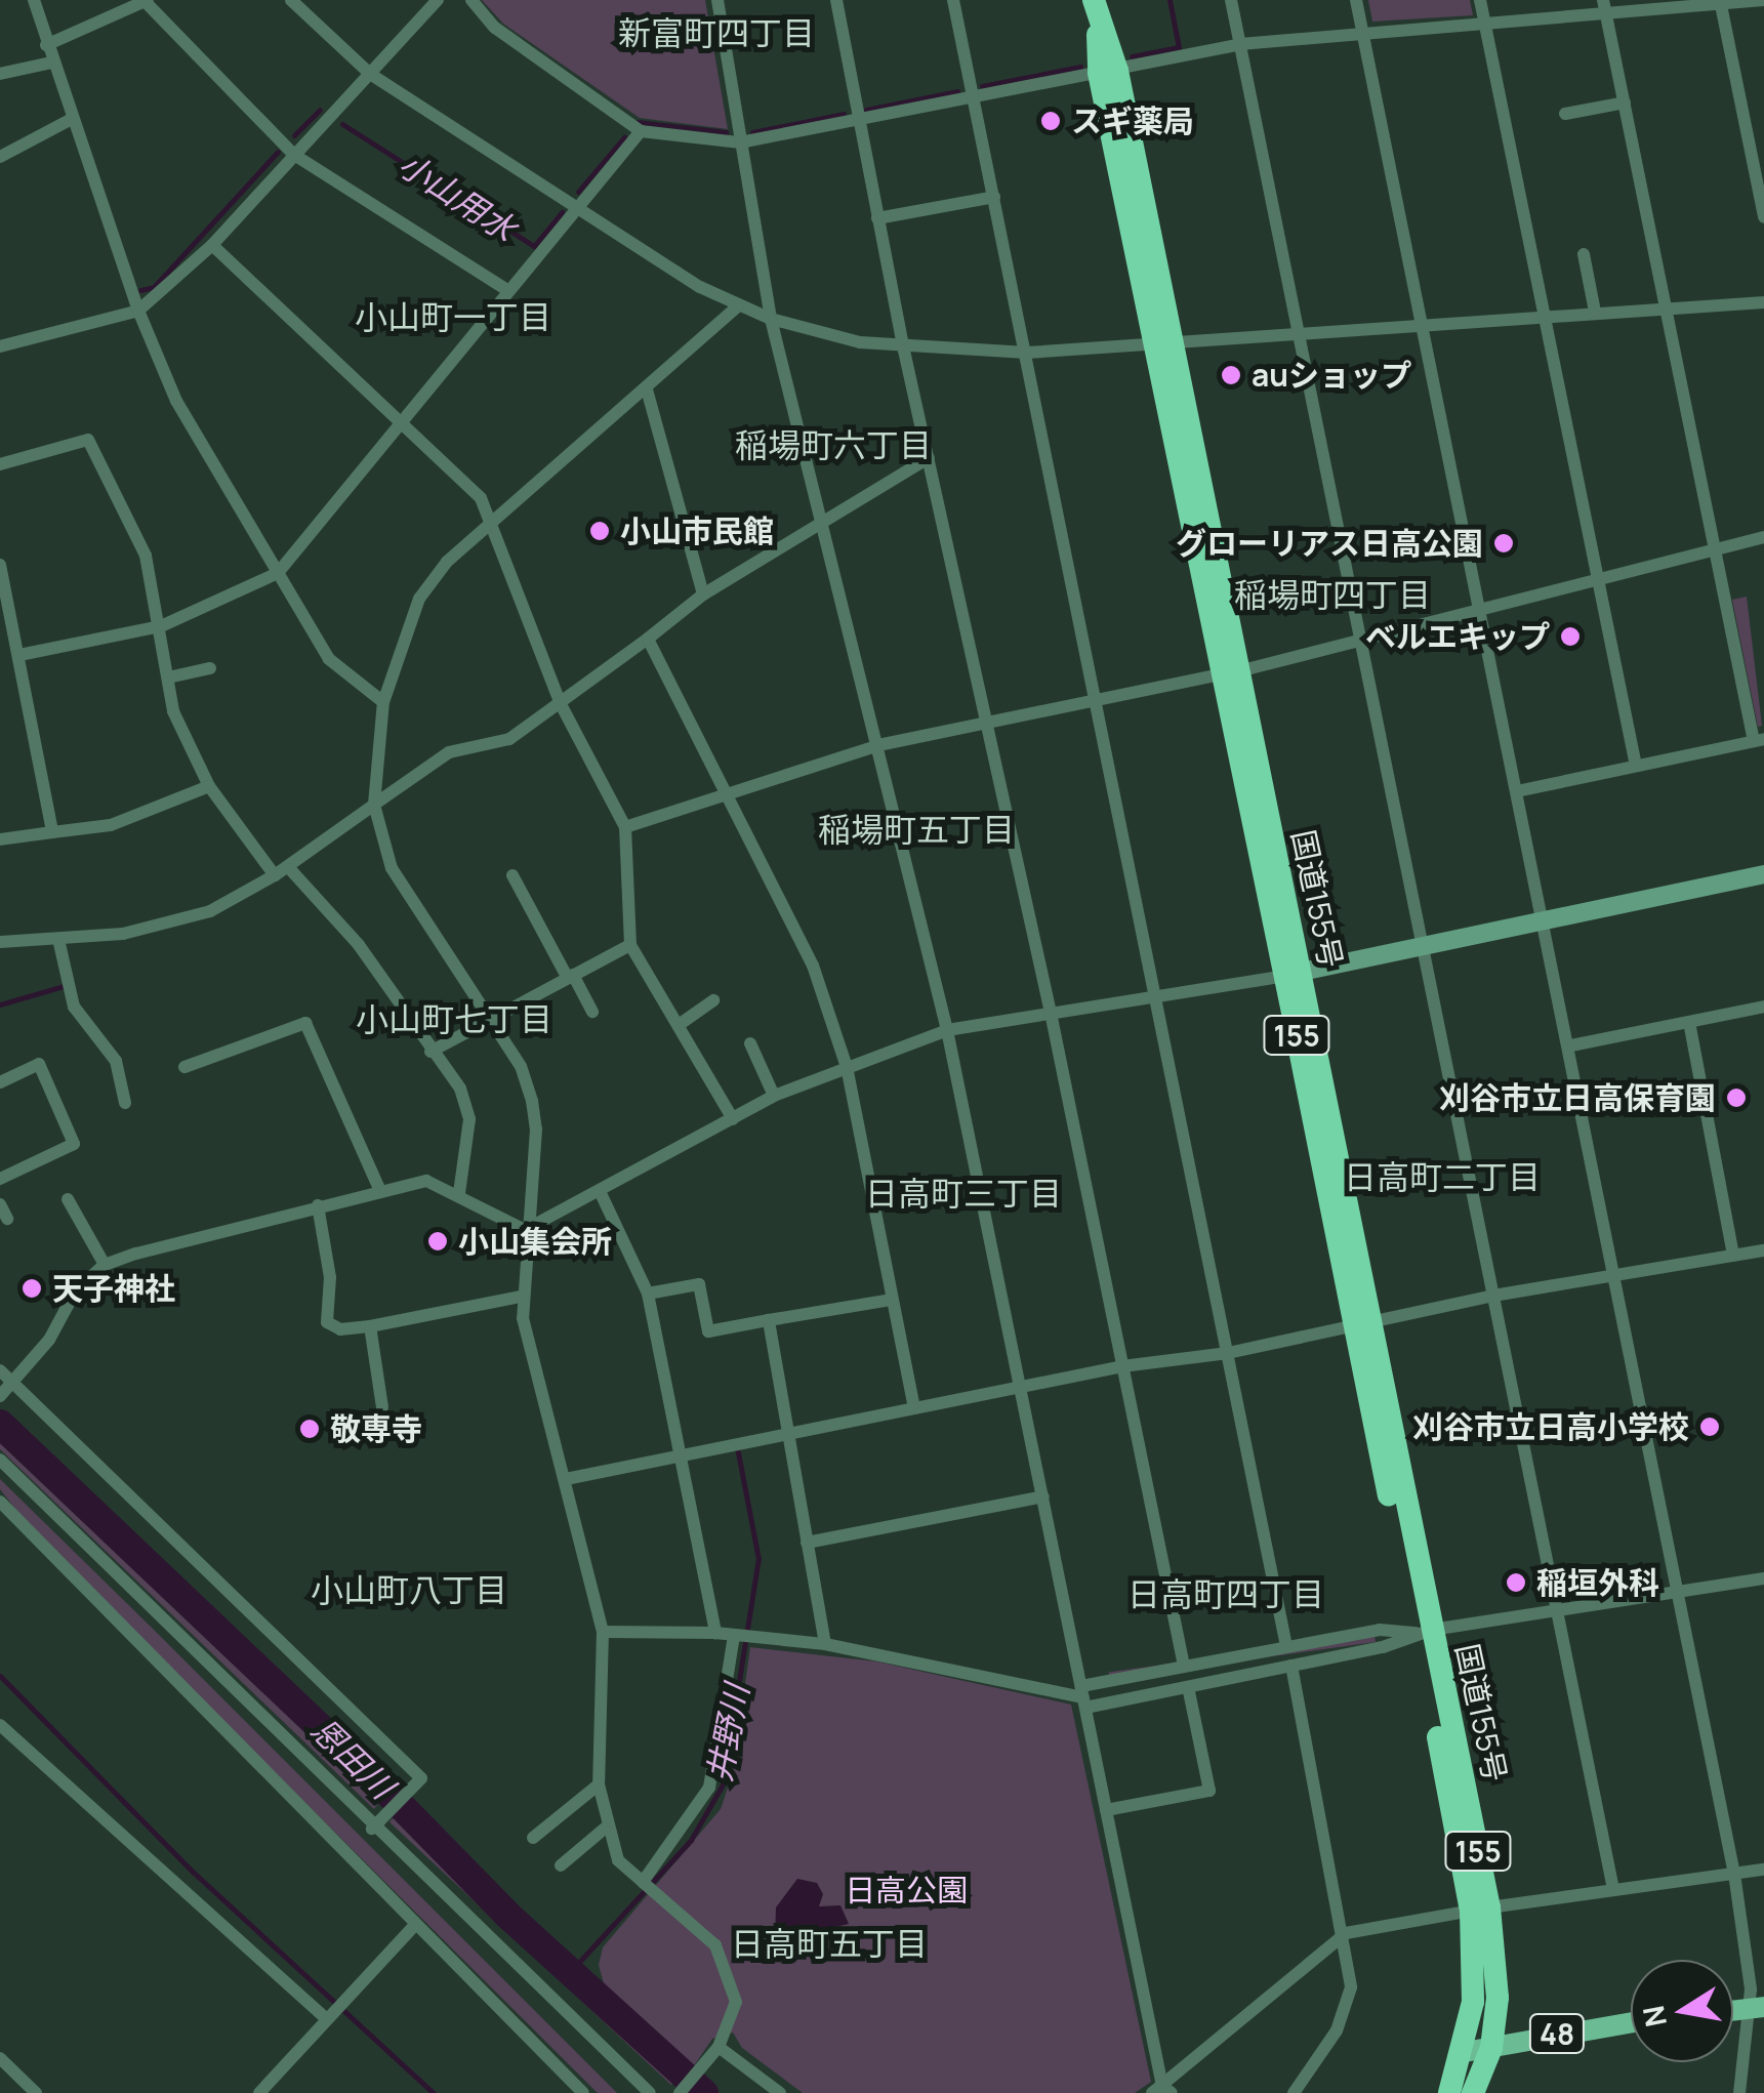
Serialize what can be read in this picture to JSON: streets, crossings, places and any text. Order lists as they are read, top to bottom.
{
  "streets": {
    "highway": ["国道155号", "155"],
    "main road": ["48"]
  },
  "crossings": [
    ["国道155号", "48"]
  ],
  "districts": [
    "新富町四丁目",
    "小山町一丁目",
    "稲場町六丁目",
    "稲場町四丁目",
    "稲場町五丁目",
    "小山町七丁目",
    "日高町二丁目",
    "日高町三丁目",
    "小山町八丁目",
    "日高町四丁目",
    "日高町五丁目"
  ],
  "water": ["小山用水", "井野川", "恩田川"],
  "parks": ["日高公園"],
  "places": [
    "スギ薬局",
    "auショップ",
    "小山市民館",
    "グローリアス日高公園",
    "ベルエキップ",
    "刈谷市立日高保育園",
    "小山集会所",
    "天子神社",
    "刈谷市立日高小学校",
    "敬専寺",
    "稲垣外科"
  ],
  "north": "left"
}
